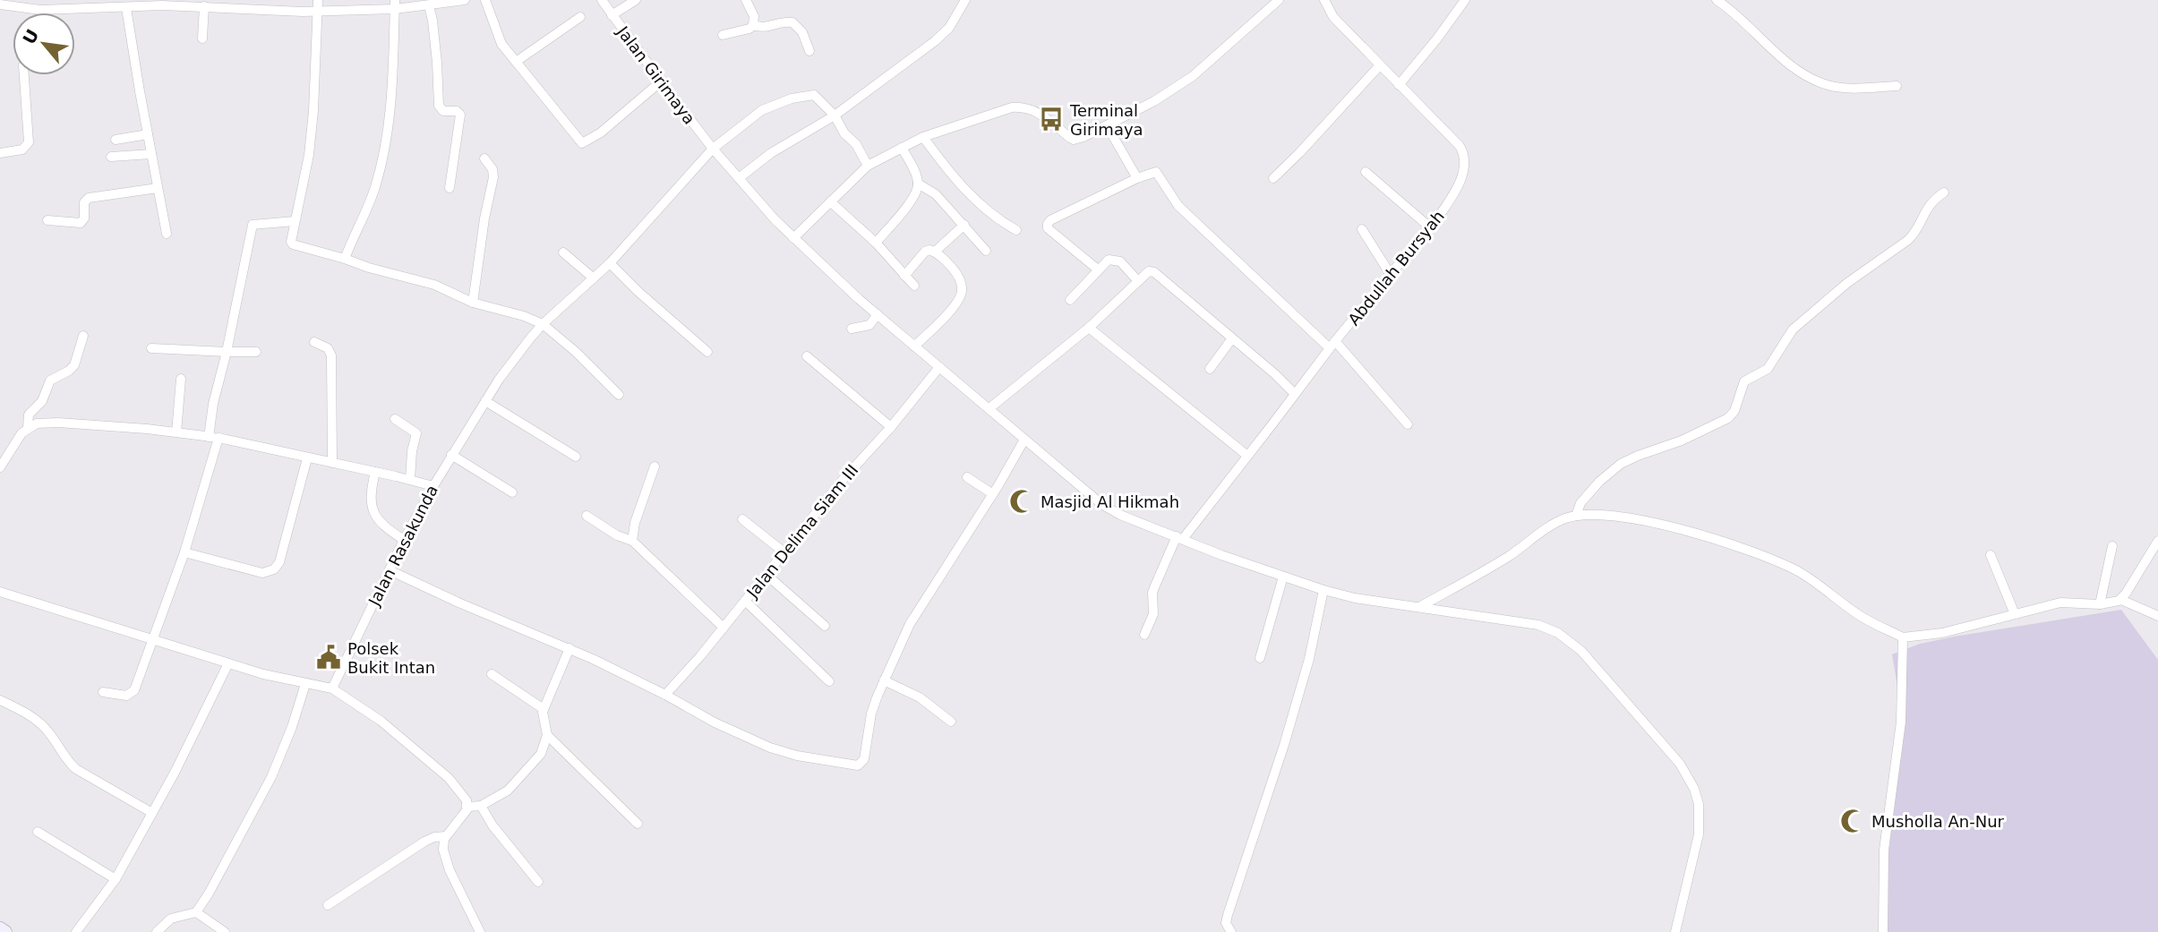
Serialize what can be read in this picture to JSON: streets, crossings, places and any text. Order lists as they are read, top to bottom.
{
  "streets": {
    "street": [
      "Jalan Girimaya",
      "Abdullah Bursyah",
      "Jalan Delima Siam III",
      "Jalan Rasakunda"
    ]
  },
  "crossings": [
    ["Jalan Girimaya", "Abdullah Bursyah"],
    ["Jalan Girimaya", "Jalan Delima Siam III"],
    ["Jalan Girimaya", "Jalan Rasakunda"]
  ],
  "places": {
    "bus stop": ["Terminal Girimaya"],
    "mosque": ["Masjid Al Hikmah", "Musholla An-Nur"],
    "public building": ["Polsek Bukit Intan"]
  },
  "north": "top left"
}
